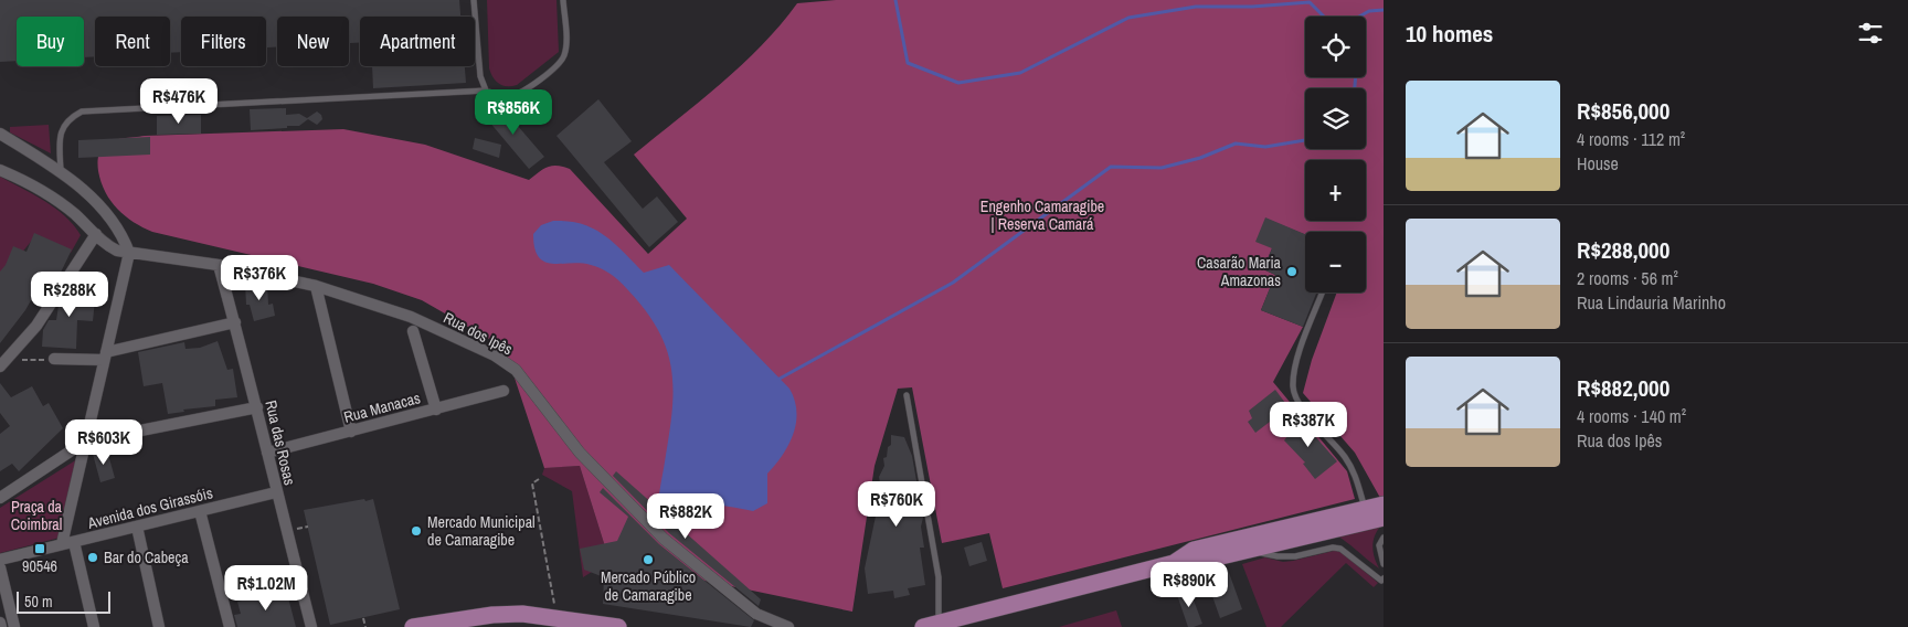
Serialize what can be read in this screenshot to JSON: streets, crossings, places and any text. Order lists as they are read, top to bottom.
{
  "streets": {
    "street": [
      "Rua dos Ipês",
      "Rua Manacas",
      "Rua das Rosas",
      "Avenida dos Girassóis"
    ]
  },
  "crossings": [
    ["Rua dos Ipês", "Rua das Rosas"],
    ["Rua Manacas", "Rua das Rosas"],
    ["Rua das Rosas", "Avenida dos Girassóis"]
  ],
  "parks": ["Engenho Camaragibe | Reserva Camará", "Praça da Coimbral"],
  "places": {
    "other": [
      "Casarão Maria Amazonas",
      "Mercado Municipal de Camaragibe",
      "Bar do Cabeça",
      "Mercado Público de Camaragibe"
    ],
    "transit": ["90546"]
  },
  "scale_bar": "50 m",
  "page": {
    "heading": "10 homes",
    "map_buttons": ["+", "−"],
    "chip": [
      "Buy",
      "Rent",
      "Filters",
      "New",
      "Apartment"
    ],
    "list": [
      {
        "name": "R$856,000",
        "note": "4 rooms · 112 m² · House"
      },
      {
        "name": "R$288,000",
        "note": "2 rooms · 56 m² · Rua Lindauria Marinho"
      },
      {
        "name": "R$882,000",
        "note": "4 rooms · 140 m² · Rua dos Ipês"
      }
    ],
    "price": [
      "R$476K",
      "R$856K",
      "R$376K",
      "R$288K",
      "R$387K",
      "R$603K",
      "R$760K",
      "R$882K",
      "R$890K",
      "R$1.02M"
    ],
    "scale": "50 m"
  }
}
